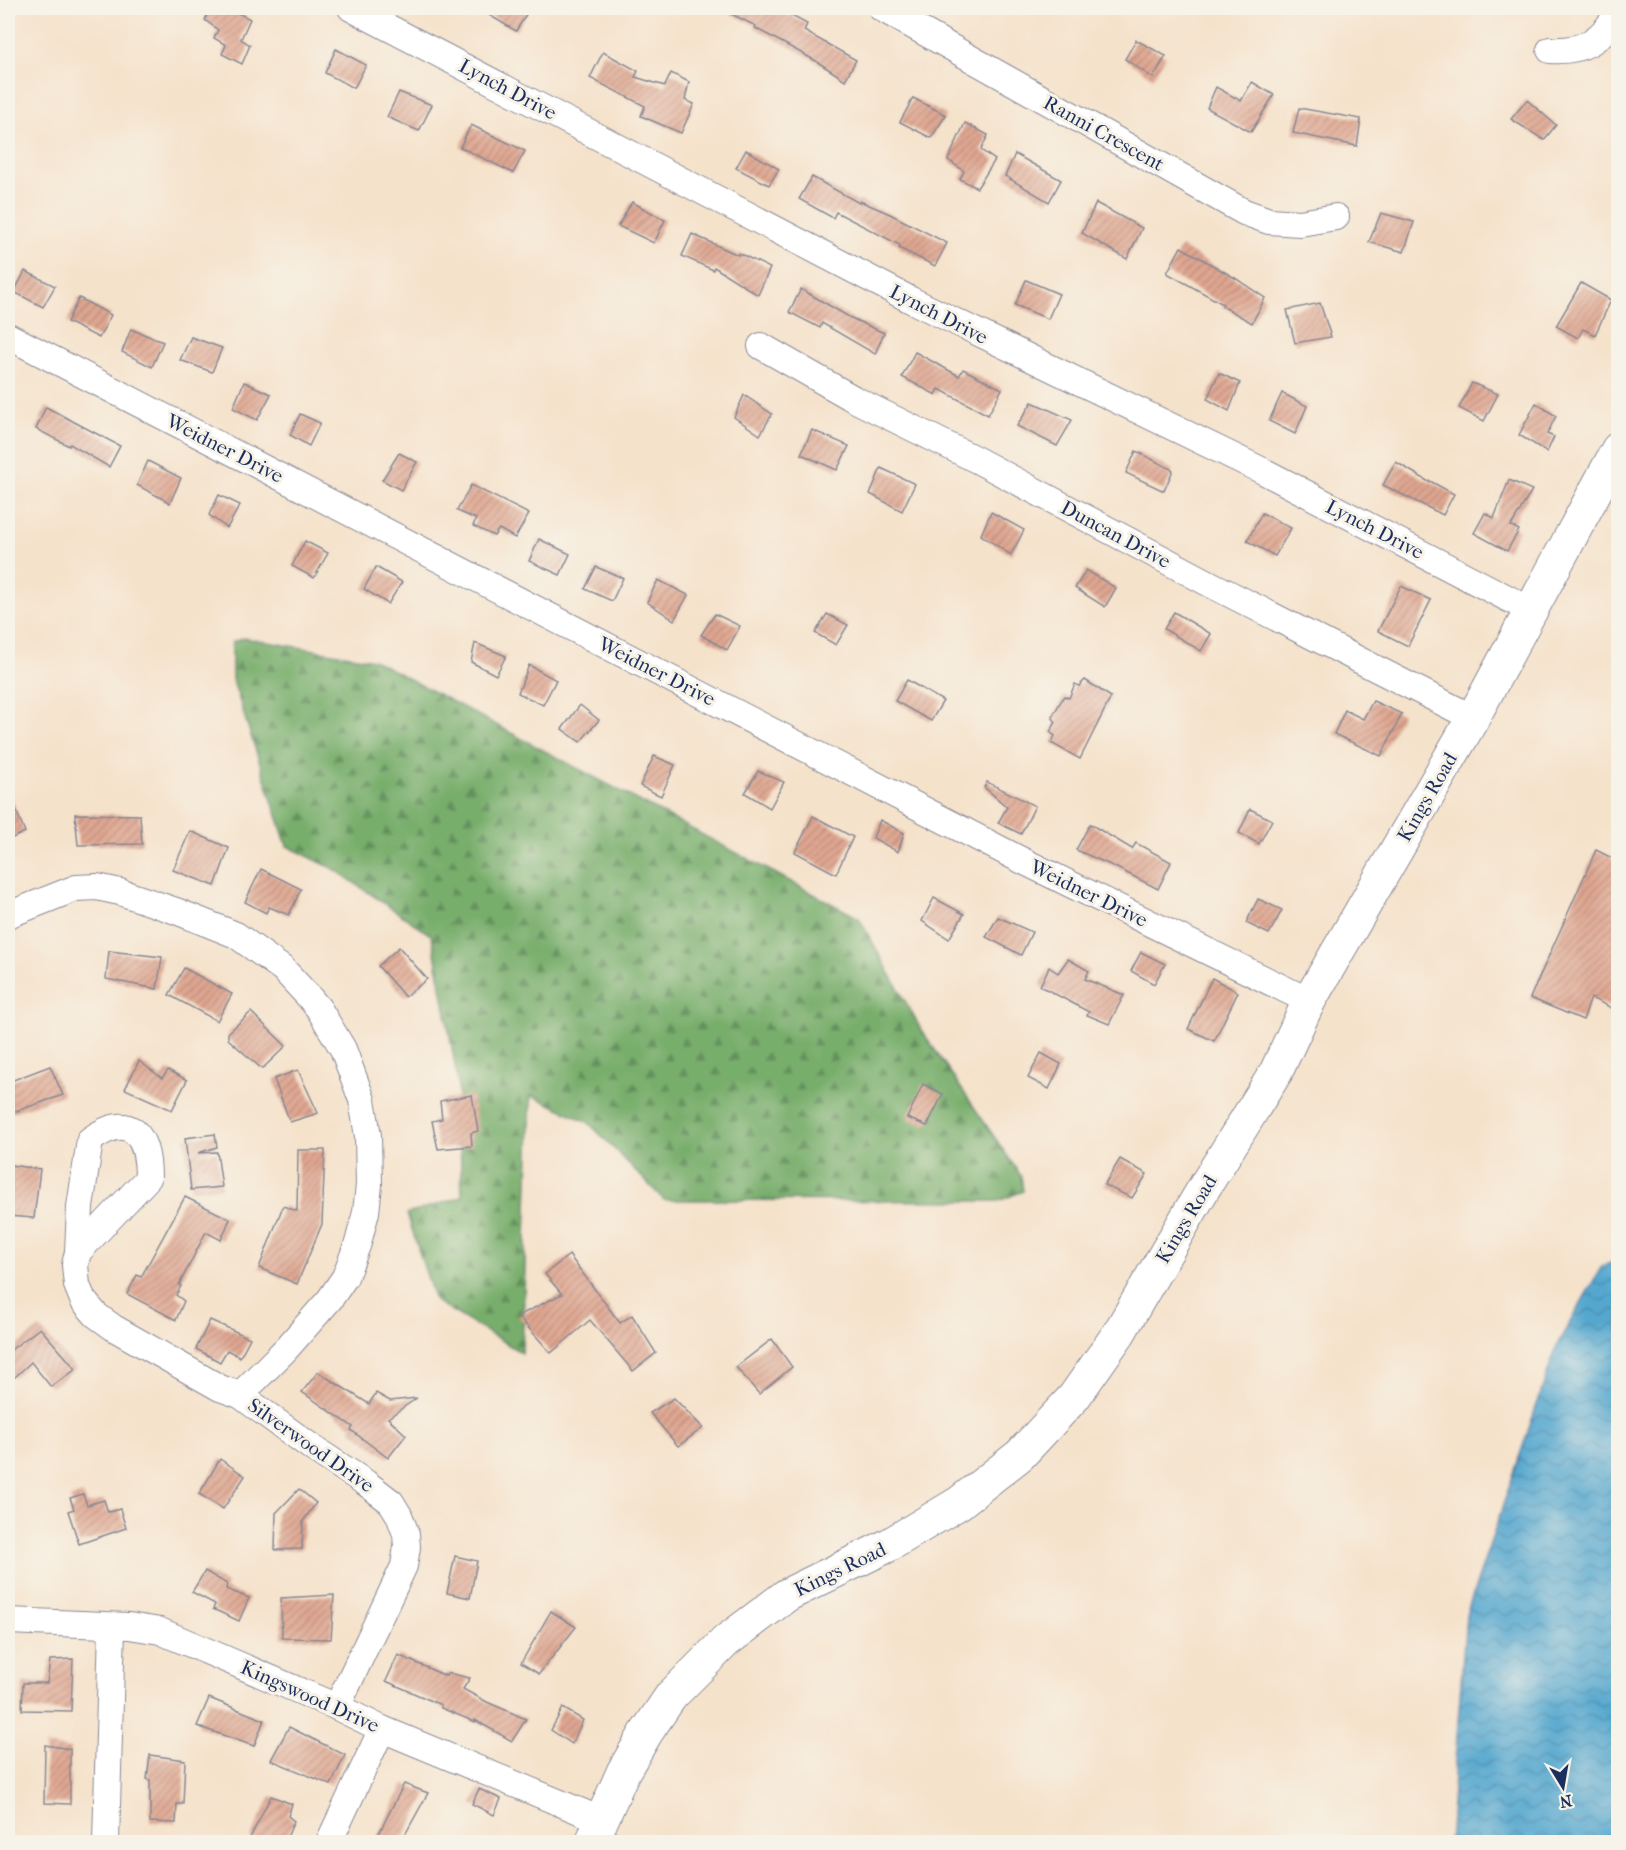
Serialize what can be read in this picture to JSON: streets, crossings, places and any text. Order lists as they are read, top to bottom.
{
  "streets": {
    "main road": ["Kings Road"],
    "street": [
      "Lynch Drive",
      "Ranni Crescent",
      "Weidner Drive",
      "Duncan Drive",
      "Silverwood Drive",
      "Kingswood Drive"
    ]
  },
  "crossings": [
    ["Lynch Drive", "Kings Road"],
    ["Weidner Drive", "Kings Road"],
    ["Duncan Drive", "Kings Road"],
    ["Kings Road", "Kingswood Drive"],
    ["Silverwood Drive", "Kingswood Drive"]
  ],
  "north": "bottom"
}
